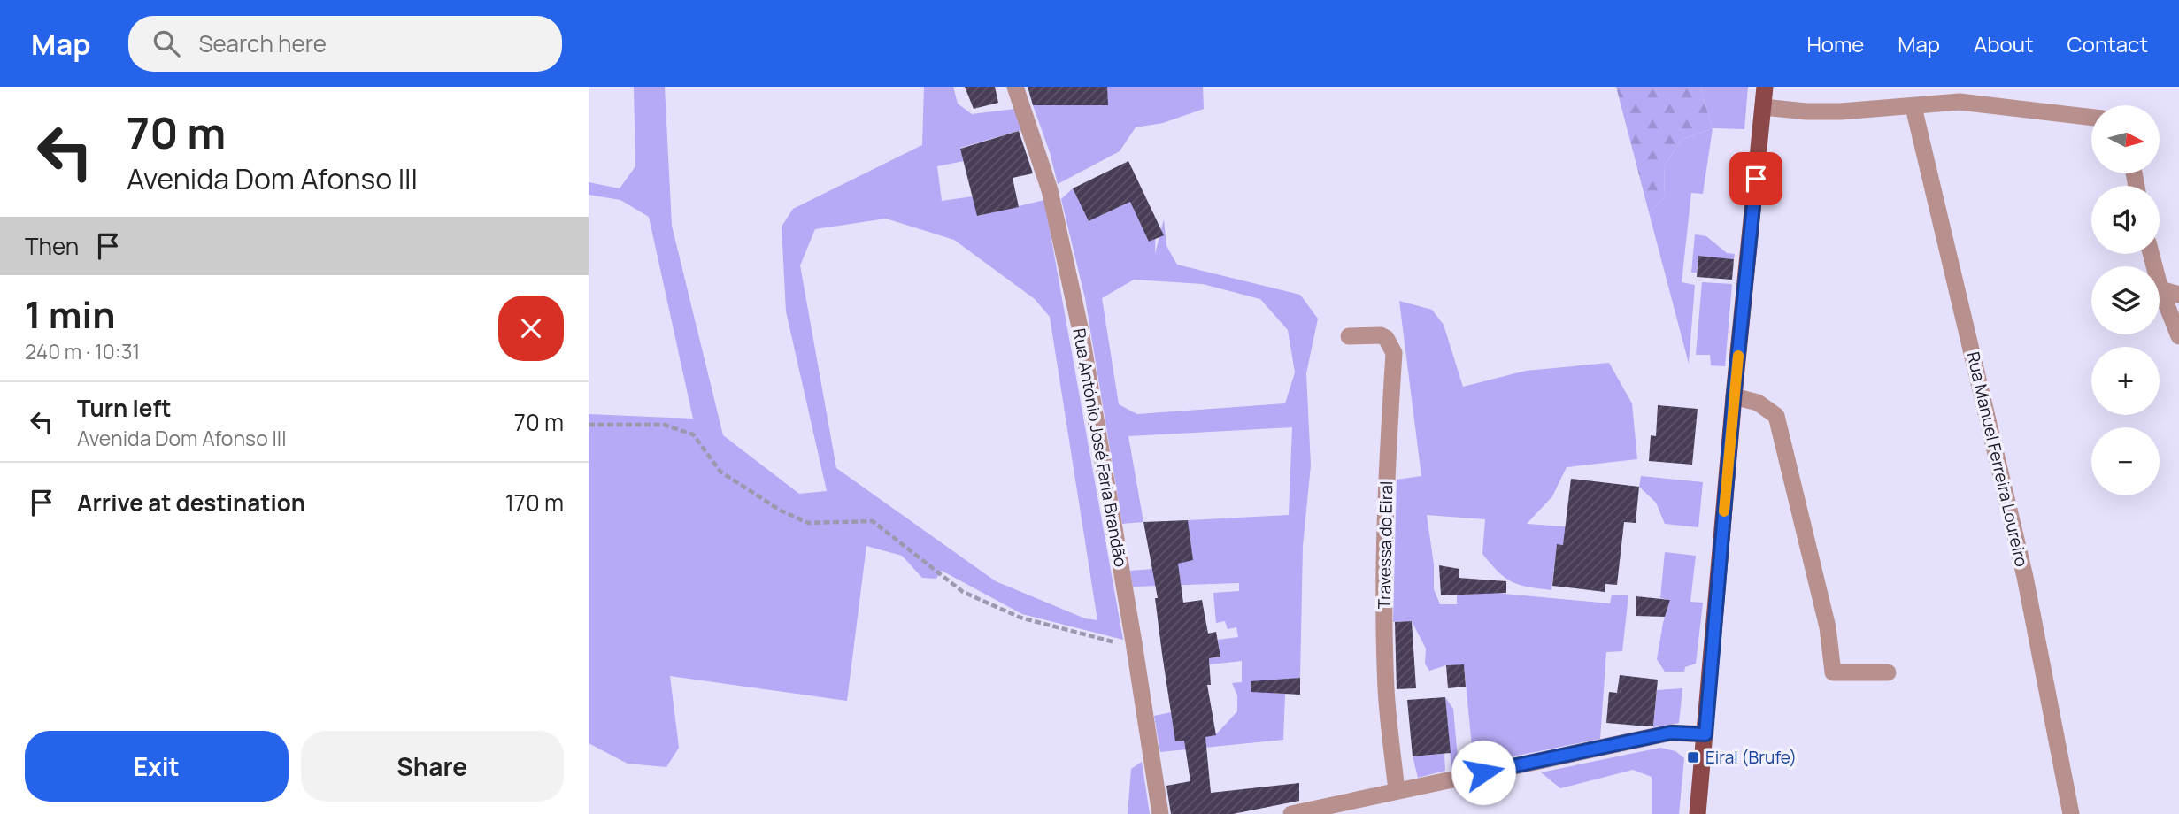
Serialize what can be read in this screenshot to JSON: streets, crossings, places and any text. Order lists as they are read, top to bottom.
{
  "streets": {
    "street": ["Rua António José Faria Brandão", "Rua Manuel Ferreira Loureiro", "Travessa do Eiral"]
  },
  "places": {
    "transit": ["Eiral (Brufe)"]
  },
  "north": "right",
  "page": {
    "header": "Map",
    "search": "Search here",
    "nav": [
      "Home",
      "Map",
      "About",
      "Contact"
    ],
    "turn": ["70 m", "Avenida Dom Afonso III"],
    "map_buttons": ["+", "−"],
    "then": "Then",
    "heading": ["1 min", "240 m · 10:31"],
    "list": [
      {
        "name": "Turn left",
        "note": "Avenida Dom Afonso III",
        "value": "70 m"
      },
      {
        "name": "Arrive at destination",
        "value": "170 m"
      }
    ],
    "buttons": ["Exit", "Share"]
  }
}
